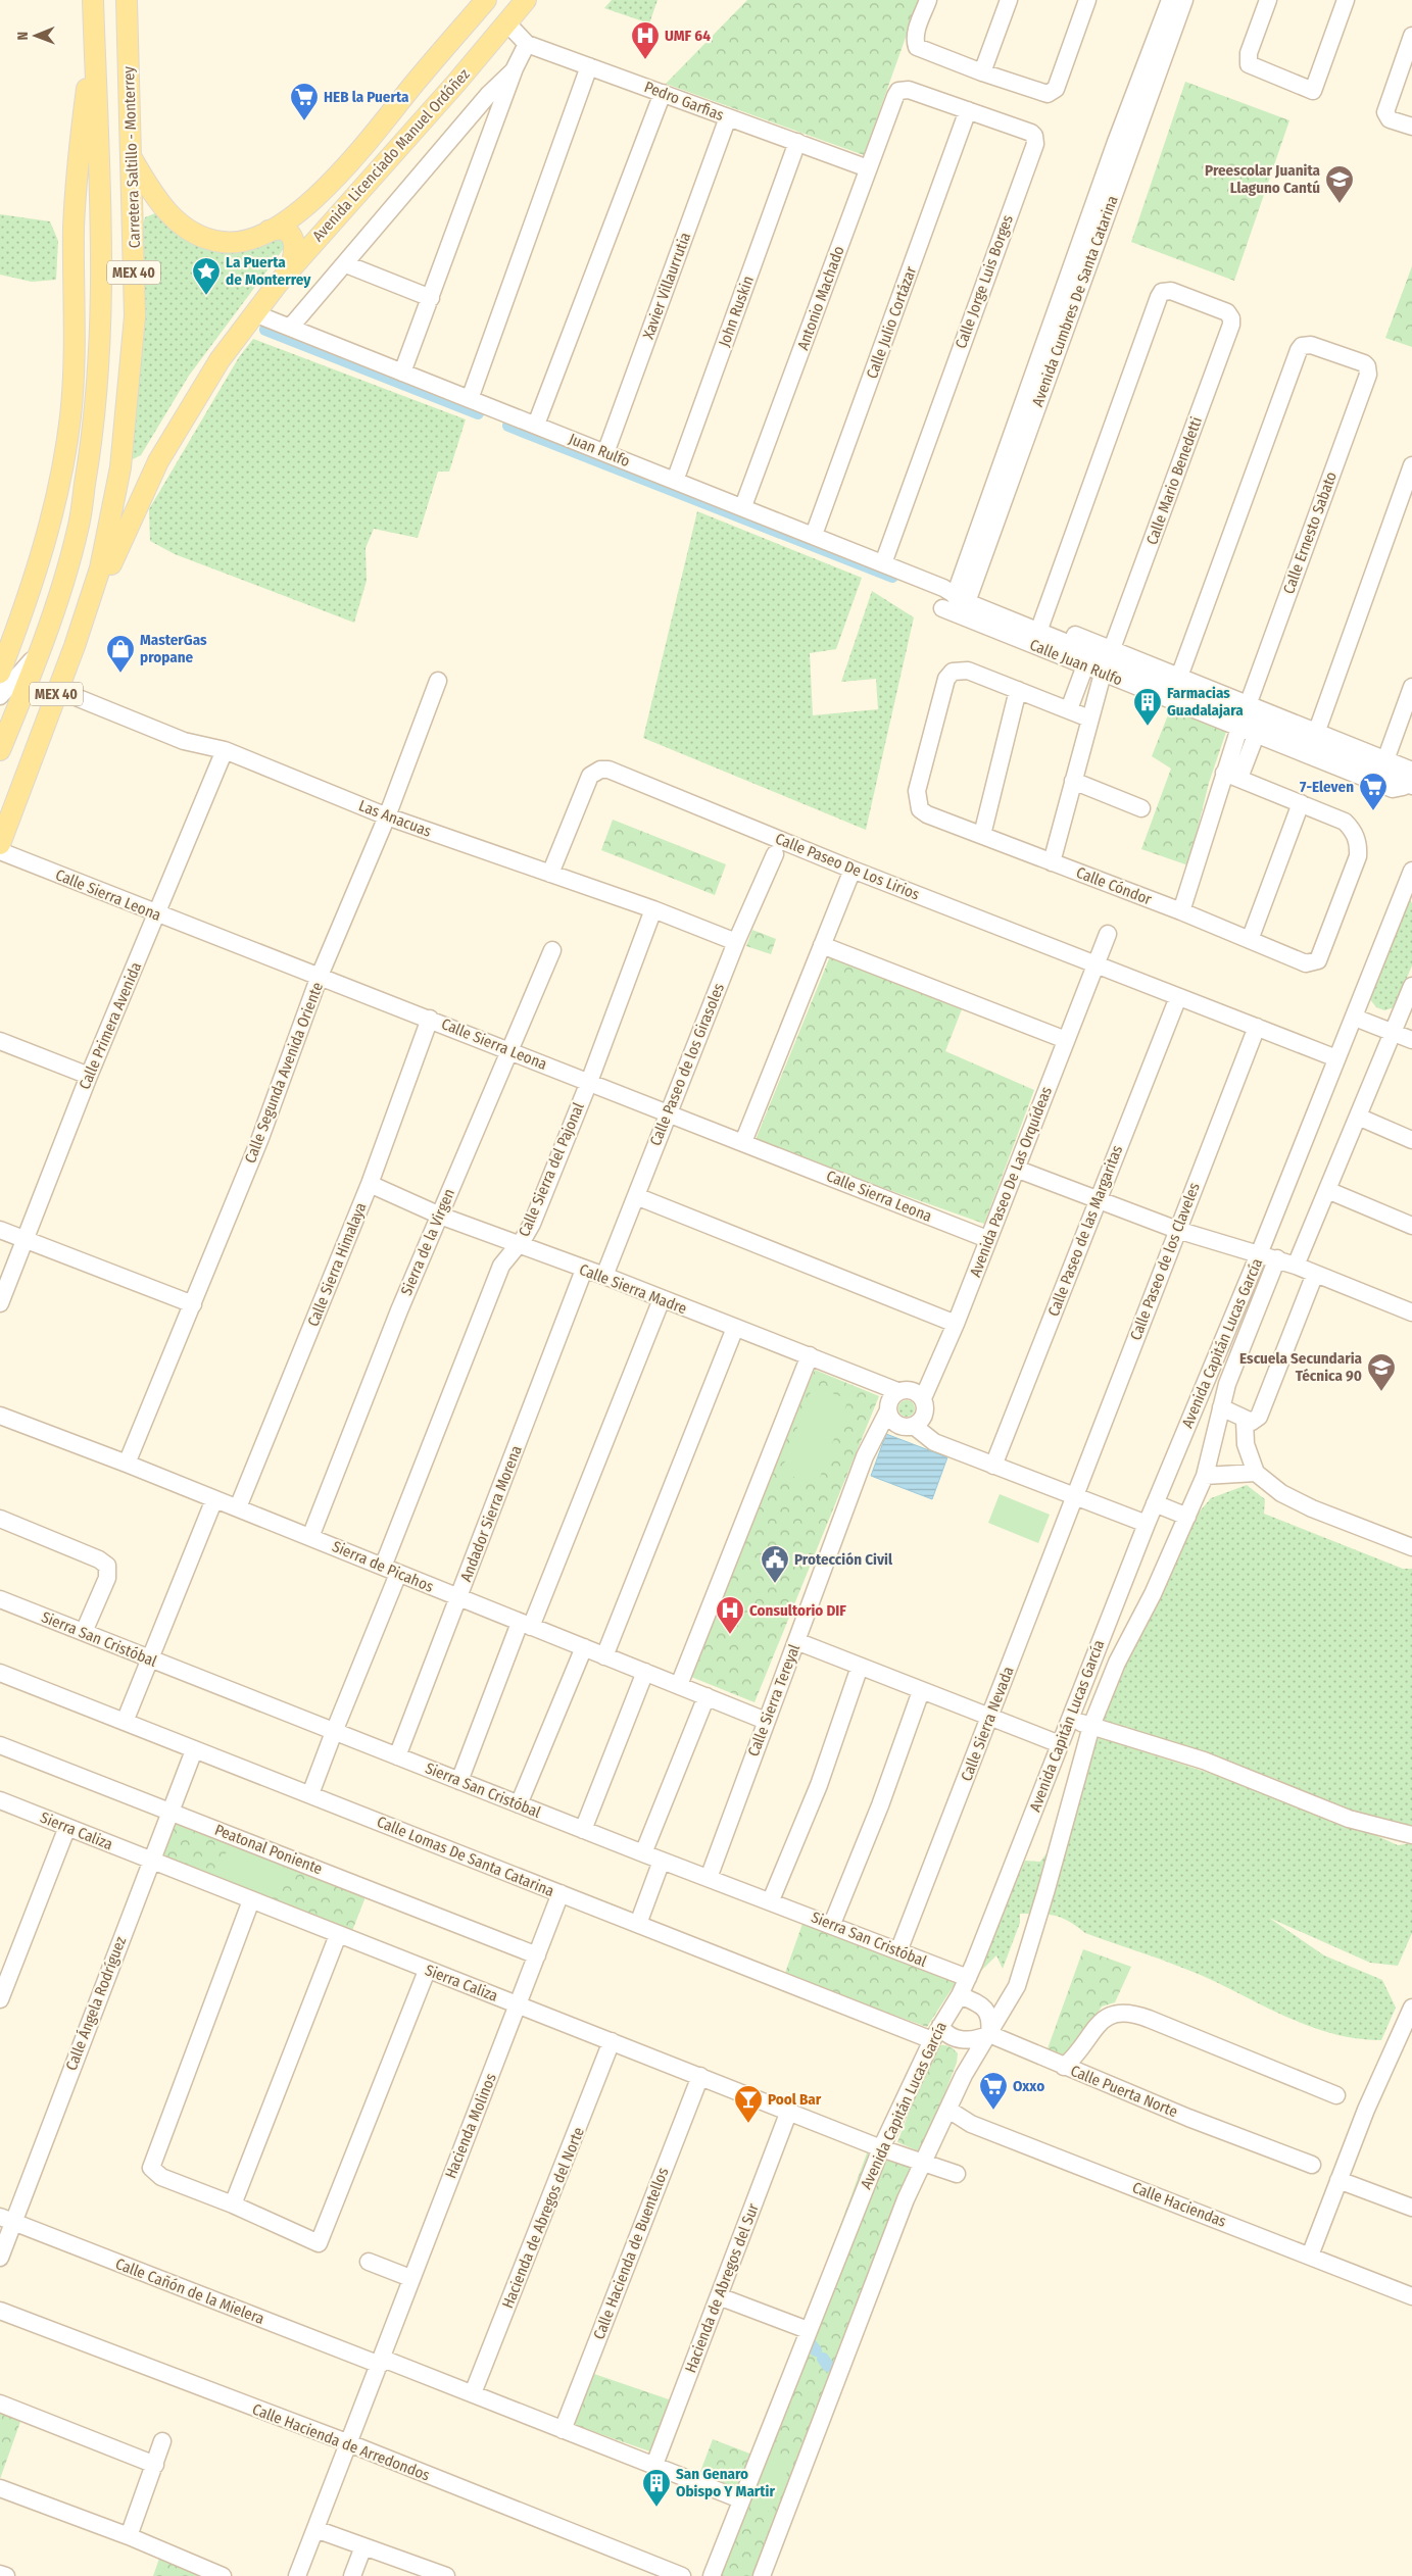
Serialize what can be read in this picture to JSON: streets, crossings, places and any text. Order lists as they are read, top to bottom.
{
  "streets": {
    "main road": ["Avenida Licenciado Manuel Ordóñez", "Carretera Saltillo - Monterrey", "MEX 40"],
    "street": [
      "Pedro Garfias",
      "Calle Jorge Luis Borges",
      "Xavier Villaurrutia",
      "Antonio Machado",
      "Avenida Cumbres De Santa Catarina",
      "John Ruskin",
      "Calle Julio Cortázar",
      "Juan Rulfo",
      "Calle Mario Benedetti",
      "Calle Ernesto Sabato",
      "Calle Juan Rulfo",
      "Las Anacuas",
      "Calle Paseo De Los Lirios",
      "Calle Cóndor",
      "Calle Sierra Leona",
      "Calle Primera Avenida",
      "Calle Paseo de los Girasoles",
      "Calle Segunda Avenida Oriente",
      "Calle Sierra del Pajonal",
      "Avenida Paseo De Las Orquídeas",
      "Calle Paseo de las Margaritas",
      "Sierra de la Virgen",
      "Calle Paseo de los Claveles",
      "Calle Sierra Himalaya",
      "Calle Sierra Madre",
      "Avenida Capitán Lucas García",
      "Andador Sierra Morena",
      "Sierra de Picahos",
      "Sierra San Cristóbal",
      "Calle Sierra Tereyal",
      "Calle Sierra Nevada",
      "Sierra Caliza",
      "Peatonal Poniente",
      "Calle Lomas De Santa Catarina",
      "Calle Ángela Rodríguez",
      "Calle Puerta Norte",
      "Hacienda Molinos",
      "Calle Haciendas",
      "Hacienda de Abregos del Norte",
      "Calle Hacienda de Buentellos",
      "Hacienda de Abregos del Sur",
      "Calle Cañón de la Mielera",
      "Calle Hacienda de Arredondos"
    ]
  },
  "crossings": [
    ["Pedro Garfias", "Avenida Licenciado Manuel Ordóñez"],
    ["Pedro Garfias", "Xavier Villaurrutia"],
    ["Pedro Garfias", "Antonio Machado"],
    ["Pedro Garfias", "John Ruskin"],
    ["Avenida Licenciado Manuel Ordóñez", "Carretera Saltillo - Monterrey"],
    ["Avenida Licenciado Manuel Ordóñez", "Juan Rulfo"],
    ["Carretera Saltillo - Monterrey", "Las Anacuas"],
    ["Calle Jorge Luis Borges", "Antonio Machado"],
    ["Calle Jorge Luis Borges", "Calle Julio Cortázar"],
    ["Calle Jorge Luis Borges", "Juan Rulfo"],
    ["Xavier Villaurrutia", "Juan Rulfo"],
    ["Antonio Machado", "Juan Rulfo"],
    ["Avenida Cumbres De Santa Catarina", "Juan Rulfo"],
    ["Avenida Cumbres De Santa Catarina", "Calle Juan Rulfo"],
    ["John Ruskin", "Juan Rulfo"],
    ["Calle Julio Cortázar", "Juan Rulfo"],
    ["Juan Rulfo", "Calle Juan Rulfo"],
    ["Calle Mario Benedetti", "Calle Juan Rulfo"],
    ["Calle Mario Benedetti", "Calle Cóndor"],
    ["Calle Ernesto Sabato", "Calle Juan Rulfo"],
    ["Calle Ernesto Sabato", "Calle Cóndor"],
    ["Las Anacuas", "Calle Paseo De Los Lirios"],
    ["Las Anacuas", "Calle Primera Avenida"],
    ["Las Anacuas", "Calle Paseo de los Girasoles"],
    ["Las Anacuas", "Calle Segunda Avenida Oriente"],
    ["Las Anacuas", "Calle Sierra del Pajonal"],
    ["Calle Paseo De Los Lirios", "Avenida Paseo De Las Orquídeas"],
    ["Calle Sierra Leona", "Calle Primera Avenida"],
    ["Calle Sierra Leona", "Calle Paseo de los Girasoles"],
    ["Calle Sierra Leona", "Calle Segunda Avenida Oriente"],
    ["Calle Sierra Leona", "Calle Sierra del Pajonal"],
    ["Calle Sierra Leona", "Avenida Paseo De Las Orquídeas"],
    ["Calle Sierra Leona", "Sierra de la Virgen"],
    ["Calle Sierra Leona", "Calle Sierra Himalaya"],
    ["Calle Paseo de los Girasoles", "Calle Sierra Madre"],
    ["Calle Segunda Avenida Oriente", "Sierra de Picahos"],
    ["Calle Sierra del Pajonal", "Calle Sierra Madre"],
    ["Calle Sierra del Pajonal", "Sierra de Picahos"],
    ["Calle Sierra del Pajonal", "Sierra San Cristóbal"],
    ["Calle Sierra del Pajonal", "Calle Lomas De Santa Catarina"],
    ["Avenida Paseo De Las Orquídeas", "Calle Sierra Madre"],
    ["Avenida Paseo De Las Orquídeas", "Calle Sierra Tereyal"],
    ["Sierra de la Virgen", "Calle Sierra Madre"],
    ["Sierra de la Virgen", "Sierra de Picahos"],
    ["Calle Paseo de los Claveles", "Calle Sierra Nevada"],
    ["Calle Sierra Himalaya", "Calle Sierra Madre"],
    ["Calle Sierra Himalaya", "Sierra de Picahos"],
    ["Calle Sierra Madre", "Andador Sierra Morena"],
    ["Calle Sierra Madre", "Calle Sierra Tereyal"],
    ["Avenida Capitán Lucas García", "Sierra San Cristóbal"],
    ["Avenida Capitán Lucas García", "Sierra Caliza"],
    ["Avenida Capitán Lucas García", "Calle Lomas De Santa Catarina"],
    ["Avenida Capitán Lucas García", "Calle Puerta Norte"],
    ["Avenida Capitán Lucas García", "Calle Cañón de la Mielera"],
    ["Andador Sierra Morena", "Sierra de Picahos"],
    ["Andador Sierra Morena", "Sierra San Cristóbal"],
    ["Sierra de Picahos", "Calle Sierra Tereyal"],
    ["Sierra San Cristóbal", "Calle Sierra Tereyal"],
    ["Sierra San Cristóbal", "Calle Sierra Nevada"],
    ["Sierra Caliza", "Calle Ángela Rodríguez"],
    ["Sierra Caliza", "Hacienda Molinos"],
    ["Sierra Caliza", "Hacienda de Abregos del Norte"],
    ["Sierra Caliza", "Calle Hacienda de Buentellos"],
    ["Sierra Caliza", "Hacienda de Abregos del Sur"],
    ["Peatonal Poniente", "Calle Ángela Rodríguez"],
    ["Peatonal Poniente", "Hacienda Molinos"],
    ["Calle Lomas De Santa Catarina", "Calle Ángela Rodríguez"],
    ["Calle Lomas De Santa Catarina", "Hacienda Molinos"],
    ["Calle Ángela Rodríguez", "Calle Cañón de la Mielera"],
    ["Hacienda Molinos", "Calle Cañón de la Mielera"],
    ["Hacienda Molinos", "Calle Hacienda de Arredondos"],
    ["Hacienda de Abregos del Norte", "Calle Cañón de la Mielera"],
    ["Calle Hacienda de Buentellos", "Calle Cañón de la Mielera"],
    ["Hacienda de Abregos del Sur", "Calle Cañón de la Mielera"]
  ],
  "places": {
    "hospital": ["UMF 64", "Consultorio DIF"],
    "supermarket": ["HEB la Puerta", "7-Eleven", "Oxxo"],
    "school or university": ["Preescolar Juanita Llaguno Cantú", "Escuela Secundaria Técnica 90"],
    "place": ["La Puerta de Monterrey"],
    "shop": ["MasterGas propane"],
    "building": ["Farmacias Guadalajara", "San Genaro Obispo Y Martir"],
    "public building": ["Protección Civil"],
    "bar": ["Pool Bar"]
  },
  "north": "left"
}
